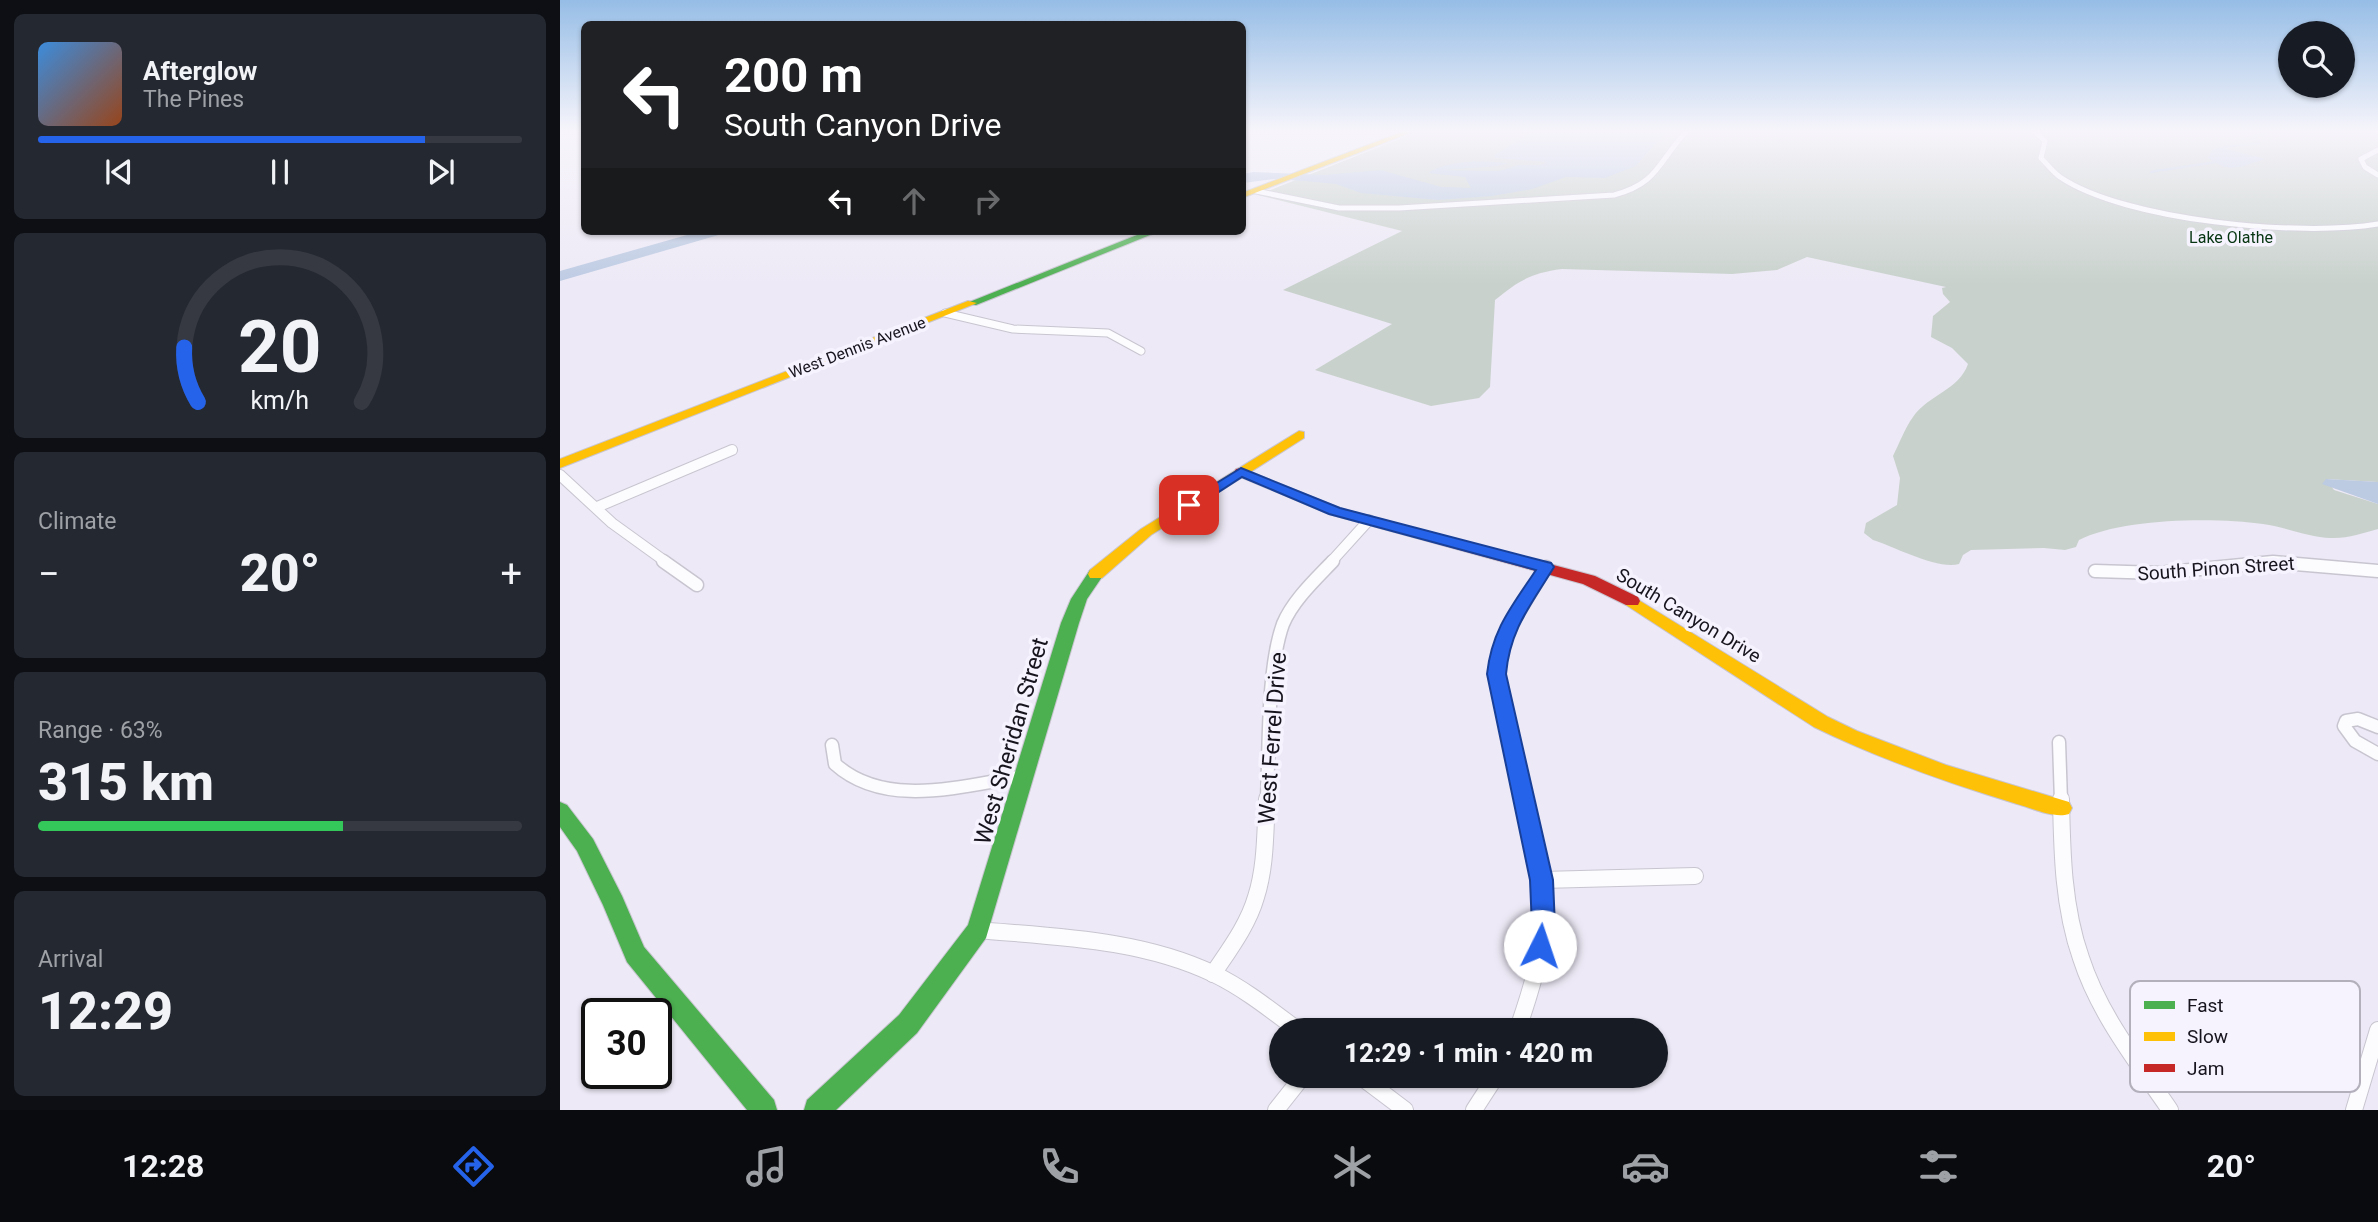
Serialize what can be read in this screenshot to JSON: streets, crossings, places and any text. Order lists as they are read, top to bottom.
{
  "streets": {
    "street": [
      "West Dennis Avenue",
      "South Pinon Street",
      "South Canyon Drive",
      "West Ferrel Drive",
      "West Sheridan Street"
    ]
  },
  "crossings": [
    ["South Canyon Drive", "West Ferrel Drive"],
    ["South Canyon Drive", "West Sheridan Street"]
  ],
  "parks": ["Lake Olathe"],
  "legend": ["Fast", "Slow", "Jam"],
  "page": {
    "turn": ["200 m", "South Canyon Drive"],
    "song": ["Afterglow", "The Pines"],
    "tile": [
      "Climate",
      ["Range · 63%", "315 km"],
      ["Arrival", "12:29"]
    ],
    "heat": ["−", "20°", "+"],
    "limit": "30",
    "trip": "12:29 · 1 min · 420 m",
    "tabs": ["12:28", "20°"],
    "gauge": ["20", "km/h"]
  }
}
